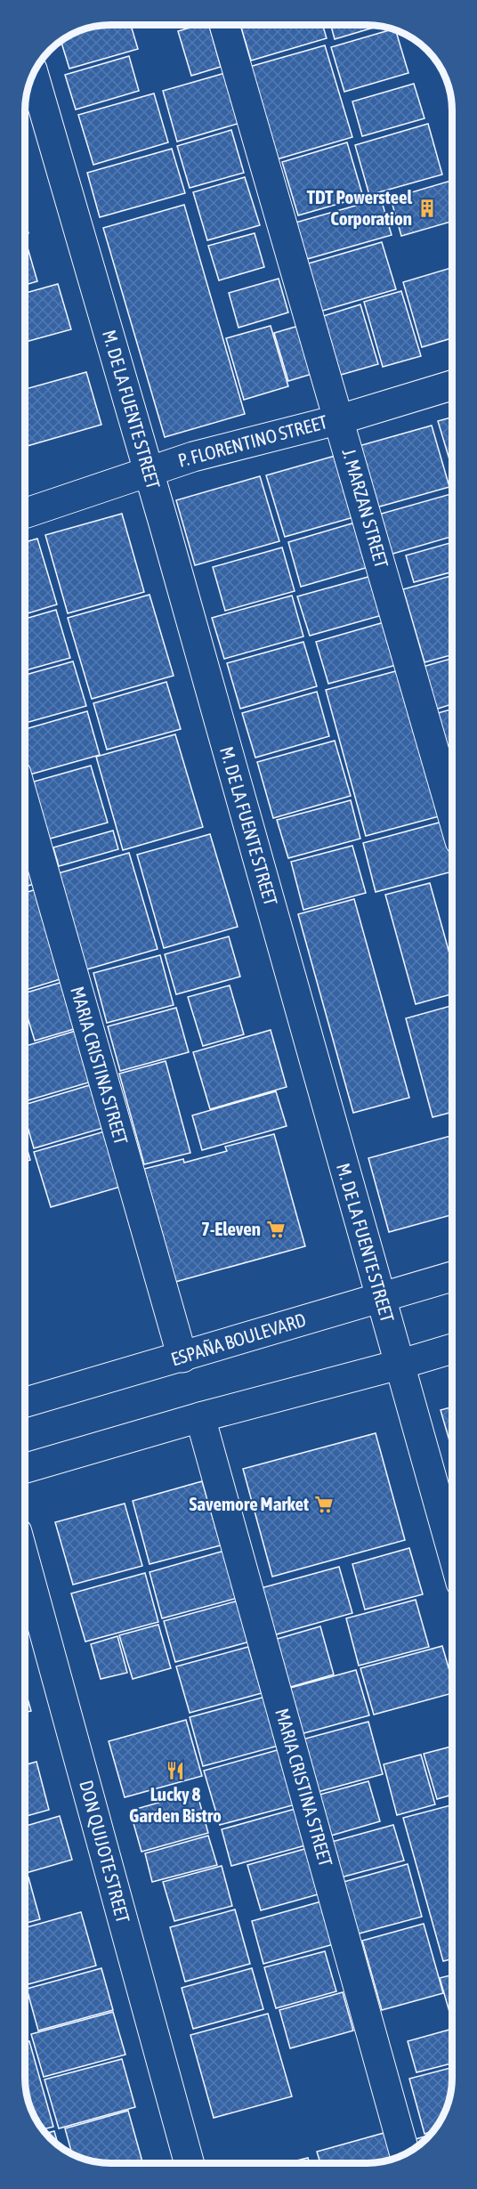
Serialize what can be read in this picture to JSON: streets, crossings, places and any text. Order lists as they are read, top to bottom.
{
  "streets": {
    "street": [
      "M. DE LA FUENTE STREET",
      "P. FLORENTINO STREET",
      "J. MARZAN STREET",
      "MARIA CRISTINA STREET",
      "ESPAÑA BOULEVARD",
      "DON QUIJOTE STREET"
    ]
  },
  "crossings": [
    ["M. DE LA FUENTE STREET", "P. FLORENTINO STREET"],
    ["M. DE LA FUENTE STREET", "ESPAÑA BOULEVARD"],
    ["P. FLORENTINO STREET", "J. MARZAN STREET"],
    ["MARIA CRISTINA STREET", "ESPAÑA BOULEVARD"]
  ],
  "places": {
    "building": ["TDT Powersteel Corporation"],
    "supermarket": ["7-Eleven", "Savemore Market"],
    "restaurant": ["Lucky 8 Garden Bistro"]
  }
}
